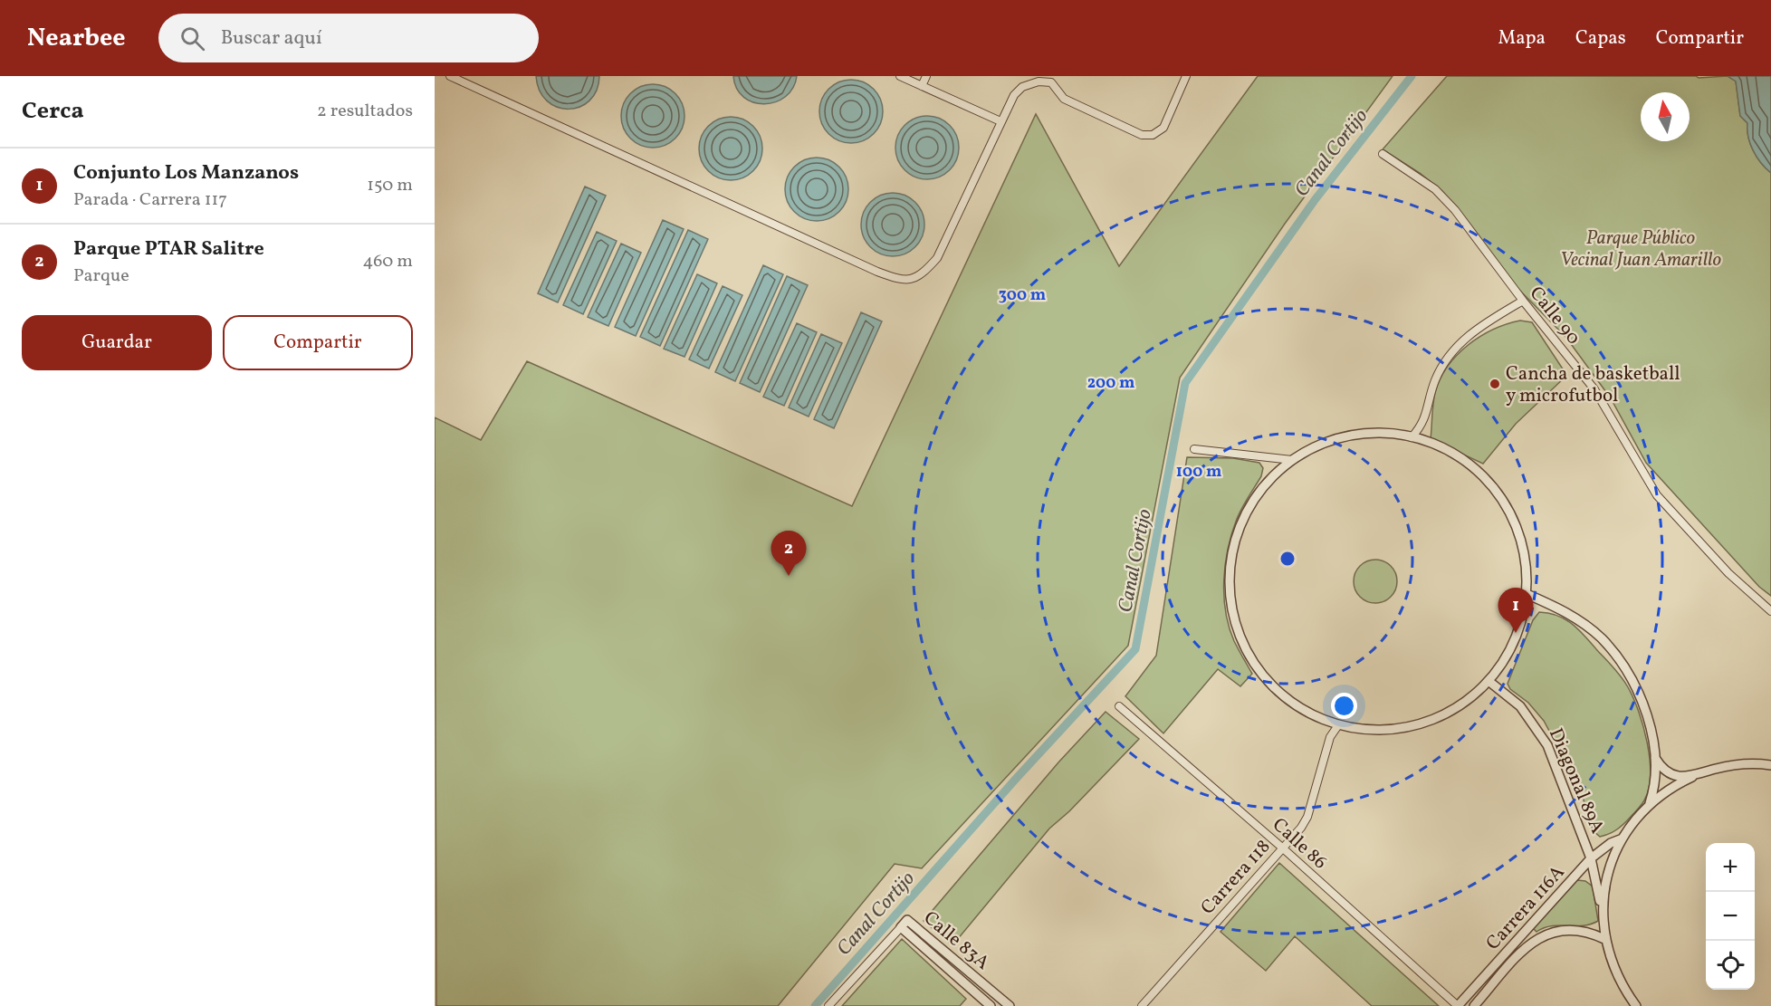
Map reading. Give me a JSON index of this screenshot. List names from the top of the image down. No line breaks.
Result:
{"streets":{"street":["Calle 90","Diagonal 89A","Calle 86","Carrera 118","Carrera 116A","Calle 83A"]},"crossings":[["Diagonal 89A","Carrera 116A"],["Calle 86","Carrera 118"],["Calle 86","Carrera 116A"]],"water":["Canal Cortijo"],"parks":["Parque Público Vecinal Juan Amarillo"],"places":["Cancha de basketball y microfutbol"],"north":"top","page":{"header":"Nearbee","search":"Buscar aquí","nav":["Mapa","Capas","Compartir"],"heading":["Cerca","2 resultados"],"list":[{"mark":"1","name":"Conjunto Los Manzanos","note":"Parada · Carrera 117","value":"150 m"},{"mark":"2","name":"Parque PTAR Salitre","note":"Parque","value":"460 m"}],"buttons":["Guardar","Compartir"],"pins":["2","1"],"map_buttons":["+","−"]},"rings":["300 m","200 m","100 m"]}
